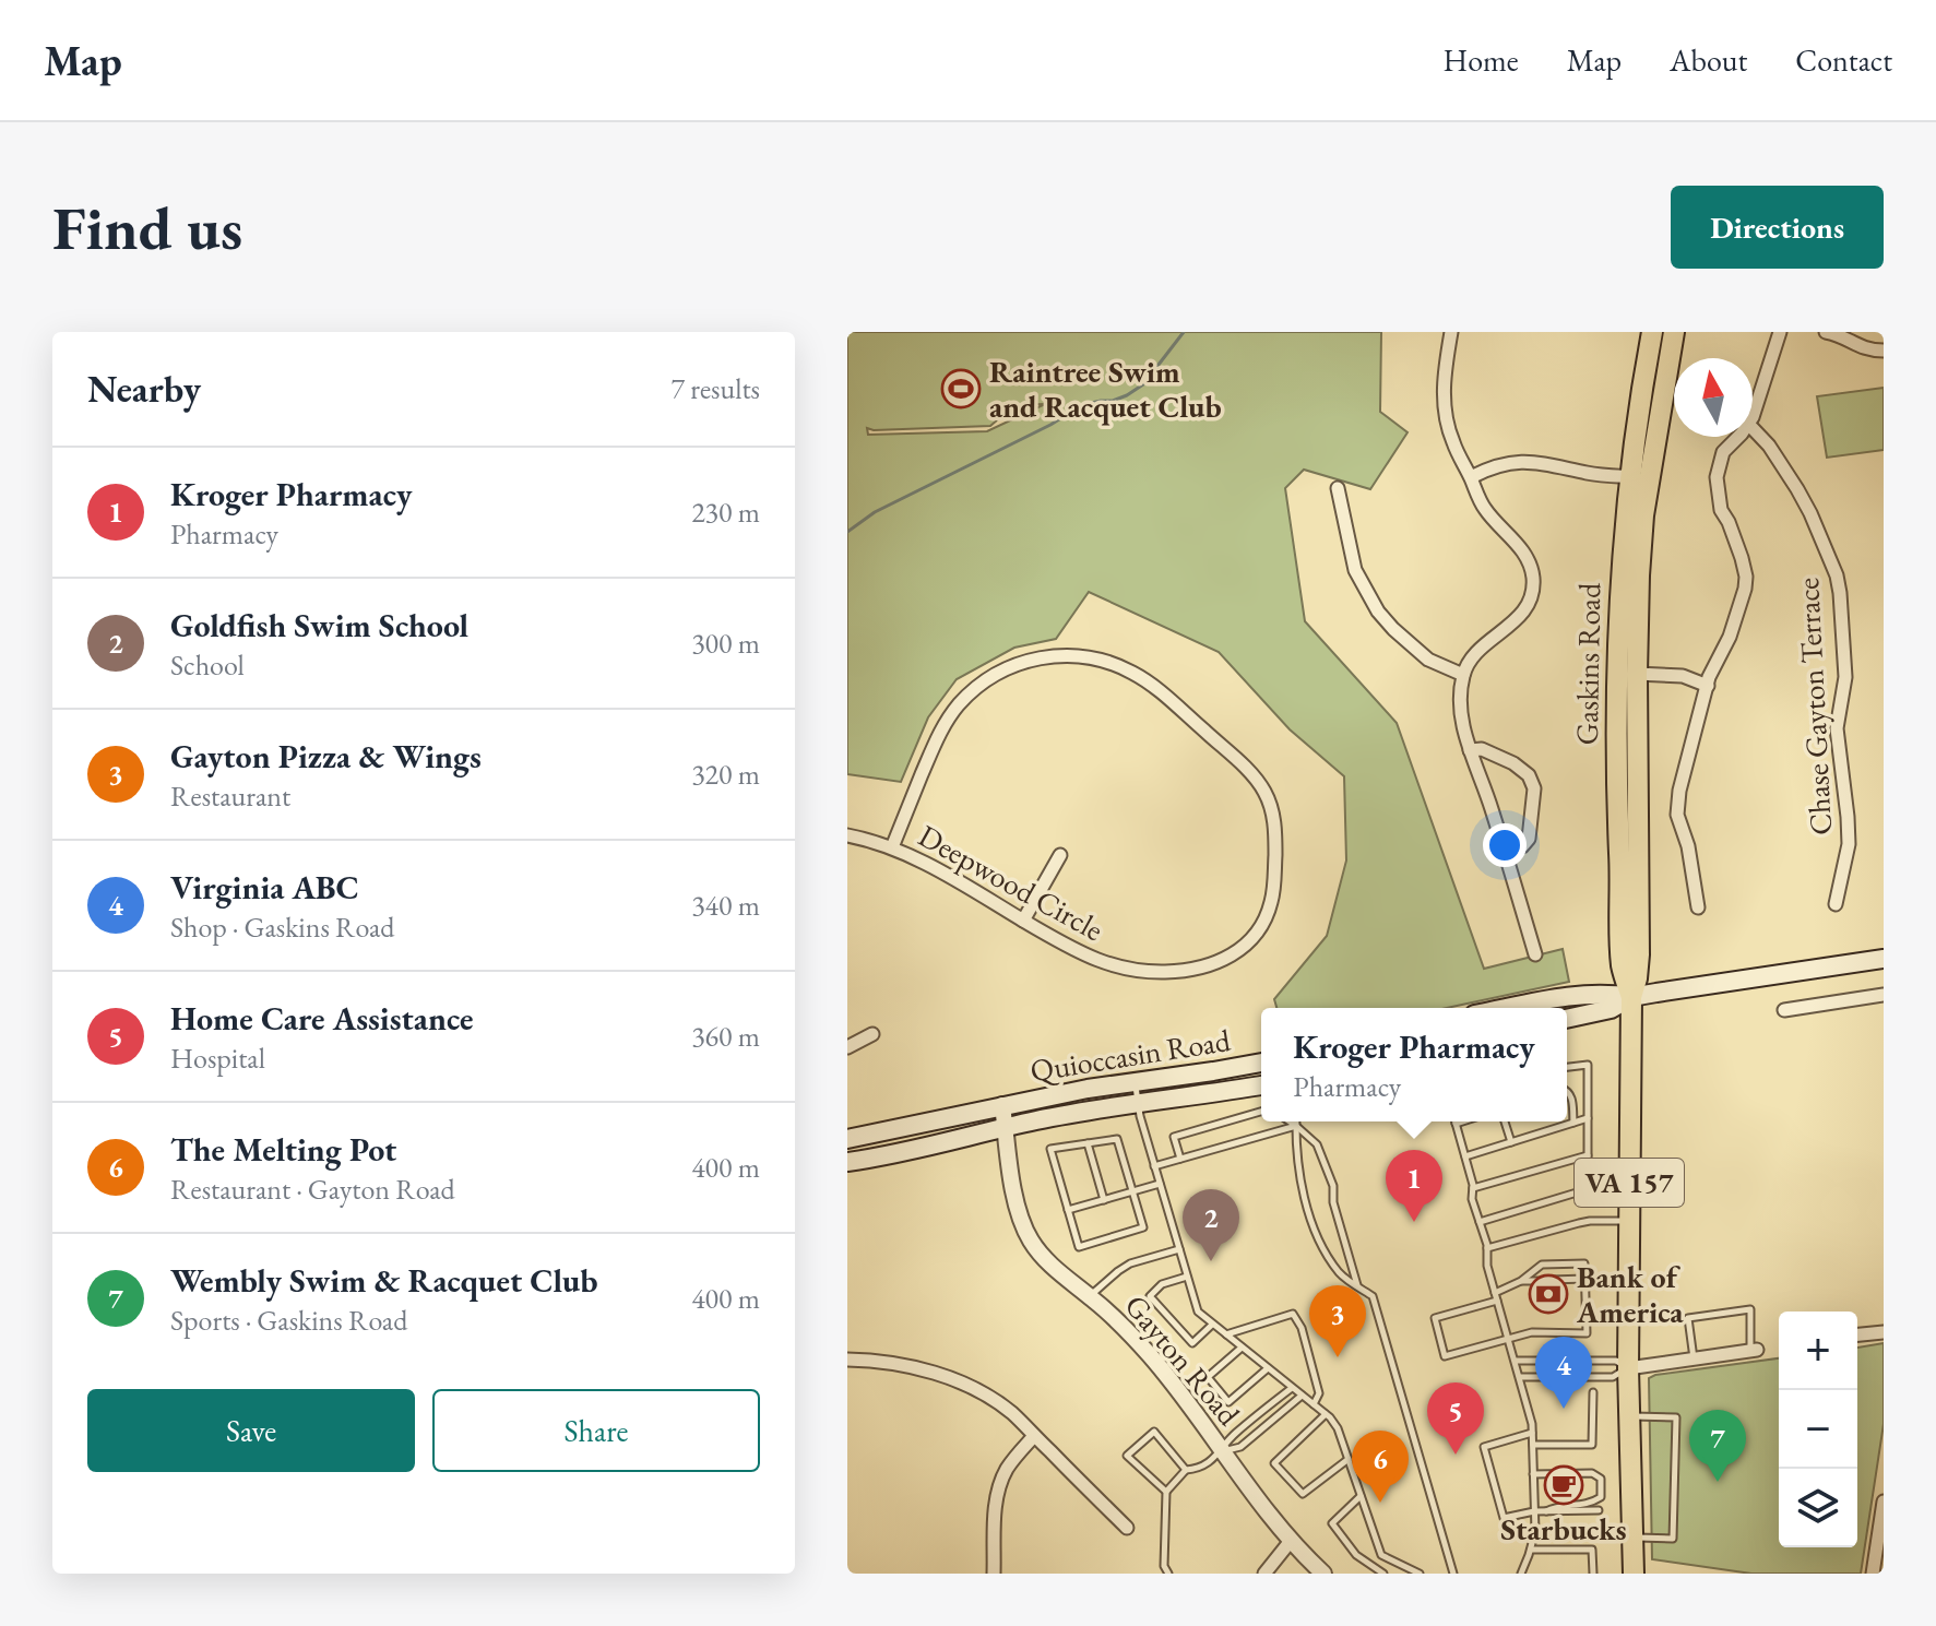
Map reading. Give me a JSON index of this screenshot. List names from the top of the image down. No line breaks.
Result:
{"streets":{"main road":["Gaskins Road","Quioccasin Road","VA 157"],"street":["Chase Gayton Terrace","Deepwood Circle","Gayton Road"]},"crossings":[["Quioccasin Road","Gayton Road"]],"places":{"sports":["Raintree Swim and Racquet Club"],"bank":["Bank of America"],"cafe":["Starbucks"]},"north":"top","page":{"header":"Map","nav":["Home","Map","About","Contact"],"buttons":["Directions",["Save","Share"]],"title":"Find us","heading":["Nearby","7 results"],"list":[{"mark":"1","name":"Kroger Pharmacy","note":"Pharmacy","value":"230 m"},{"mark":"2","name":"Goldfish Swim School","note":"School","value":"300 m"},{"mark":"3","name":"Gayton Pizza & Wings","note":"Restaurant","value":"320 m"},{"mark":"4","name":"Virginia ABC","note":"Shop · Gaskins Road","value":"340 m"},{"mark":"5","name":"Home Care Assistance","note":"Hospital","value":"360 m"},{"mark":"6","name":"The Melting Pot","note":"Restaurant · Gayton Road","value":"400 m"},{"mark":"7","name":"Wembly Swim & Racquet Club","note":"Sports · Gaskins Road","value":"400 m"}],"popup":["Kroger Pharmacy","Pharmacy"],"pins":["1","2","3","4","5","7","6"],"map_buttons":["+","−"]}}
